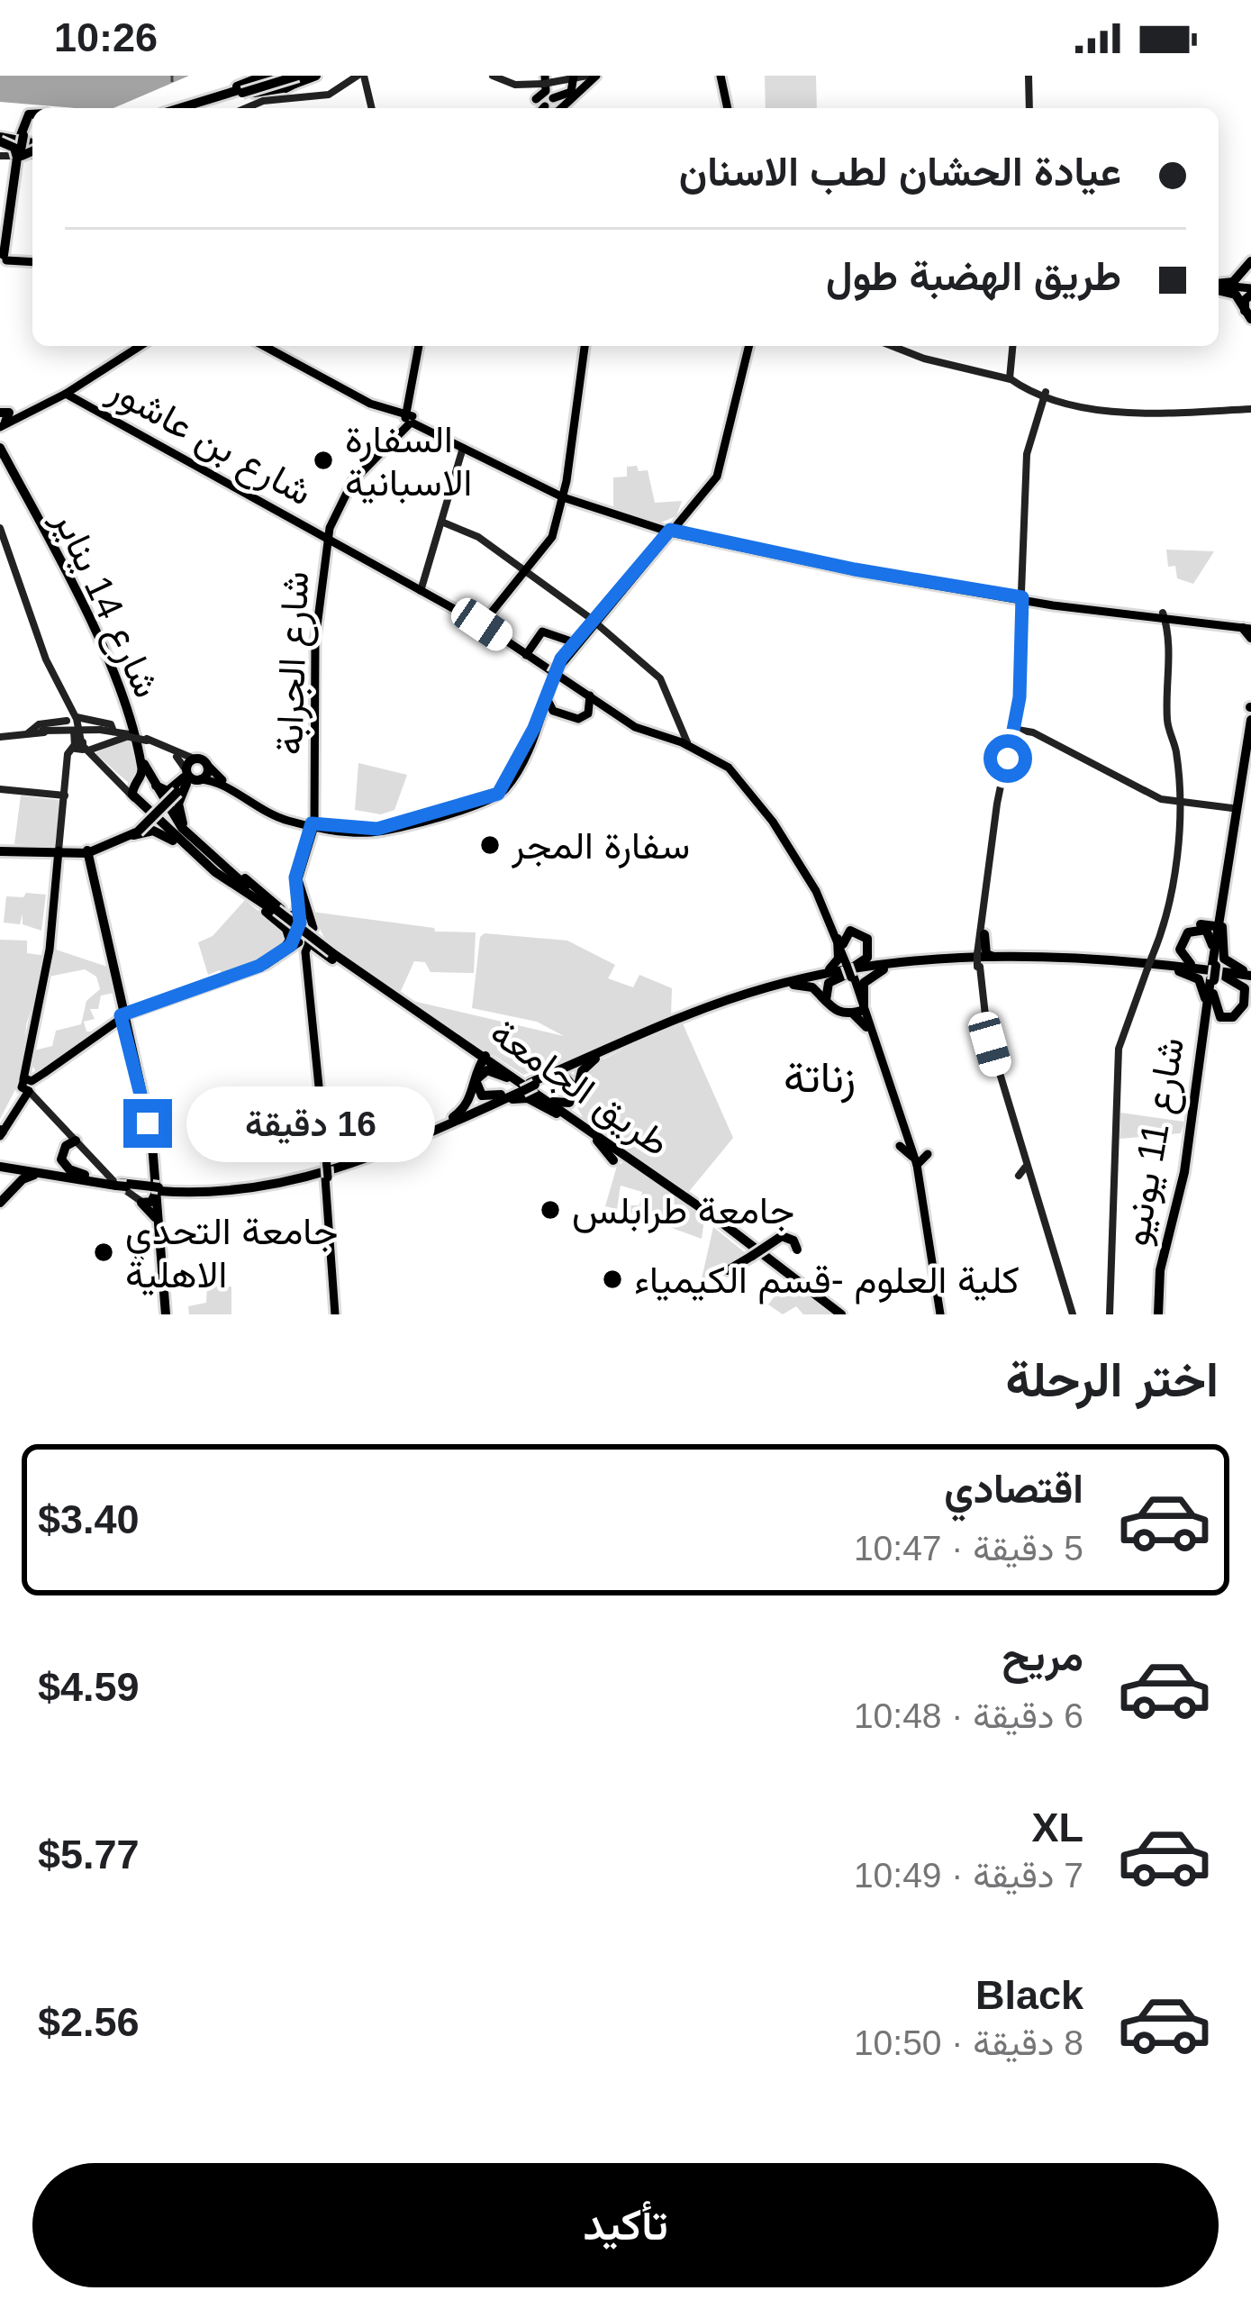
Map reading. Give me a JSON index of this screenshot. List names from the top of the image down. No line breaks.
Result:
{"streets":{"highway":["طريق الجامعة","شارع 11 يونيو"],"main road":["شارع بن عاشور","شارع الجرابة"]},"crossings":[["شارع بن عاشور","شارع الجرابة"]],"districts":["زناتة"],"places":["السفارة الاسبانية","سفارة المجر","جامعة طرابلس","جامعة التحدي الاهلية","كلية العلوم -قسم الكيمياء"],"page":{"status":"10:26","banner":["عيادة الحشان لطب الاسنان","طريق الهضبة طول"],"bubble":"16 دقيقة","heading":"اختر الرحلة","list":[{"name":"اقتصادي","note":"5 دقيقة · 10:47","value":"$3.40"},{"name":"مريح","note":"6 دقيقة · 10:48","value":"$4.59"},{"name":"XL","note":"7 دقيقة · 10:49","value":"$5.77"},{"name":"Black","note":"8 دقيقة · 10:50","value":"$2.56"}],"buttons":"تأكيد"}}
